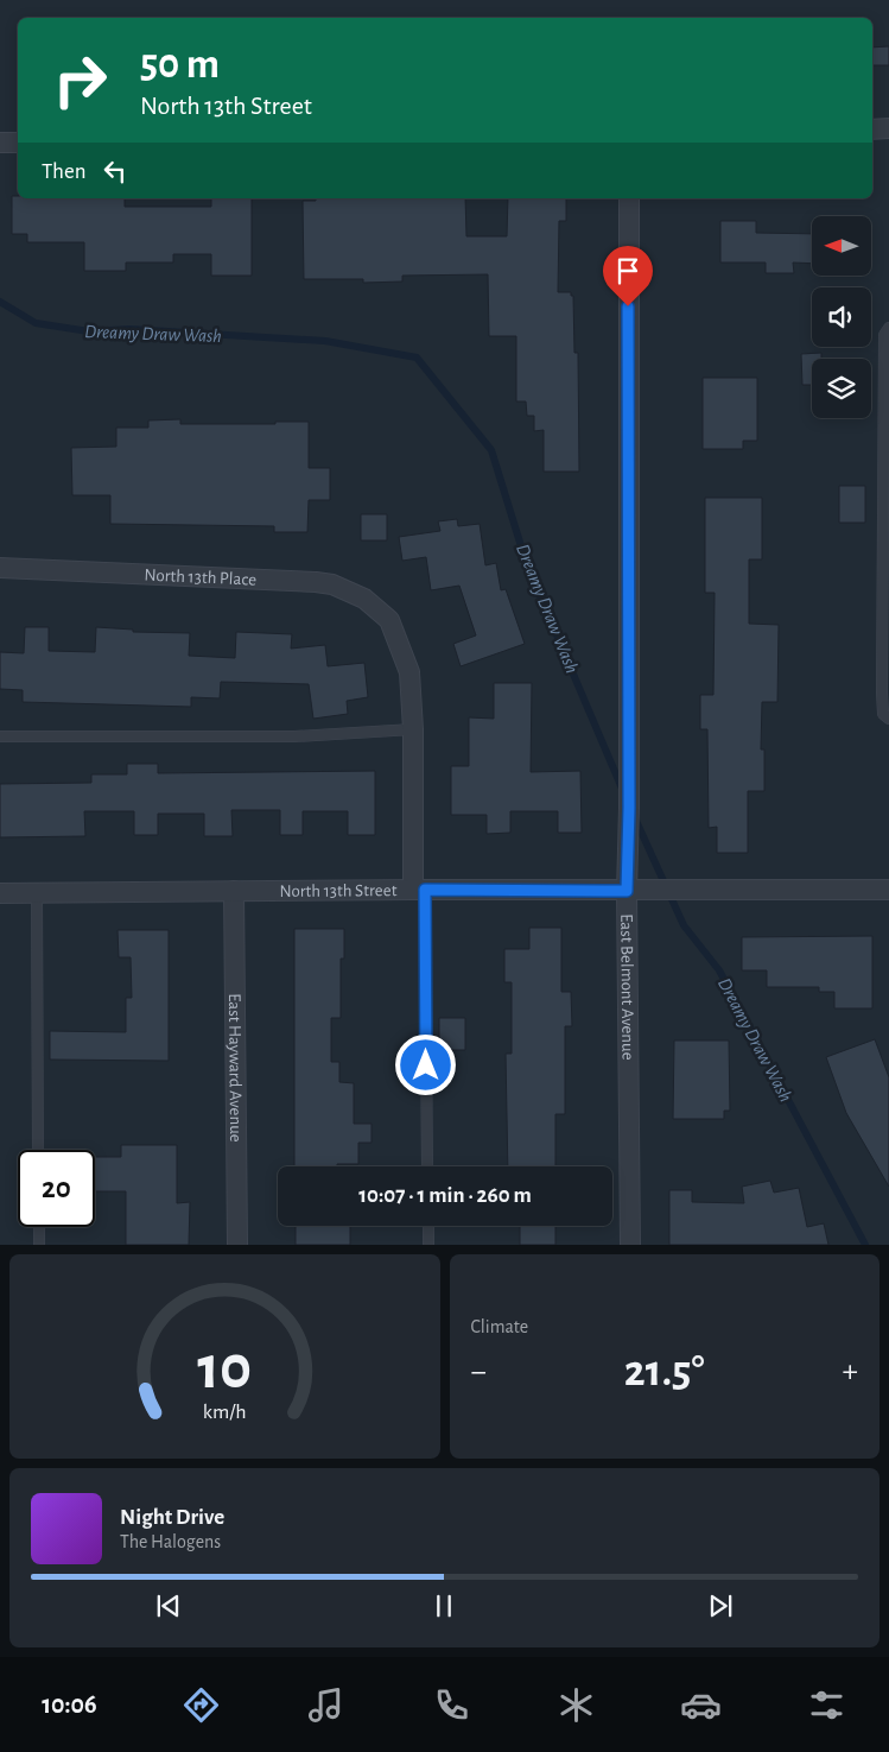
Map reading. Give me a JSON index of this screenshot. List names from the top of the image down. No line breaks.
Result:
{"streets":{"street":["North 13th Place","North 13th Street","East Belmont Avenue","East Hayward Avenue"]},"crossings":[["North 13th Street","East Belmont Avenue"],["North 13th Street","East Hayward Avenue"]],"water":["Dreamy Draw Wash"],"north":"left","page":{"turn":["50 m","North 13th Street"],"then":"Then","limit":"20","trip":"10:07 · 1 min · 260 m","tile":"Climate","heat":["−","21.5°","+"],"song":["Night Drive","The Halogens"],"tabs":"10:06","gauge":["10","km/h"]}}
